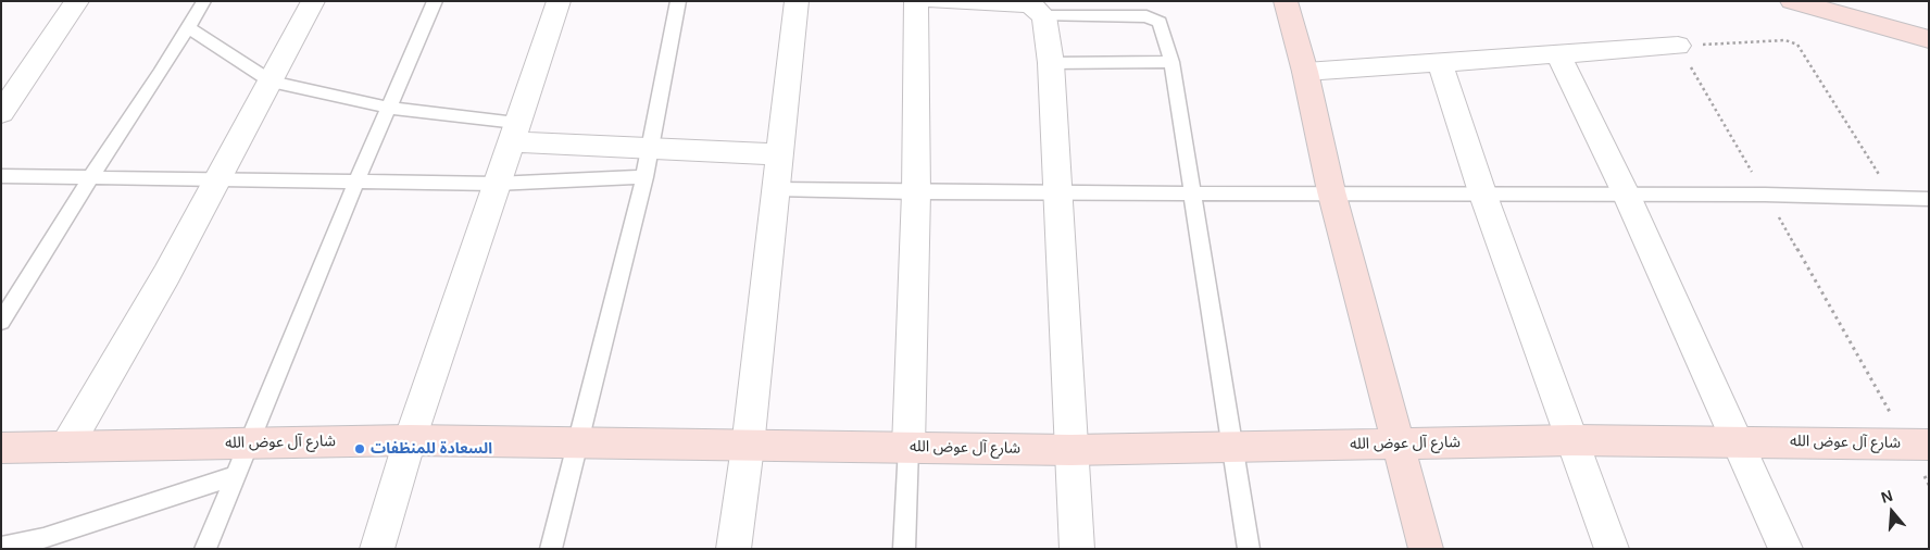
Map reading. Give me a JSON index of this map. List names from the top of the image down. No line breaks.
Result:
{"streets":{"street":["شارع آل عوض الله"]},"places":["السعادة للمنظفات"],"north":"top"}
